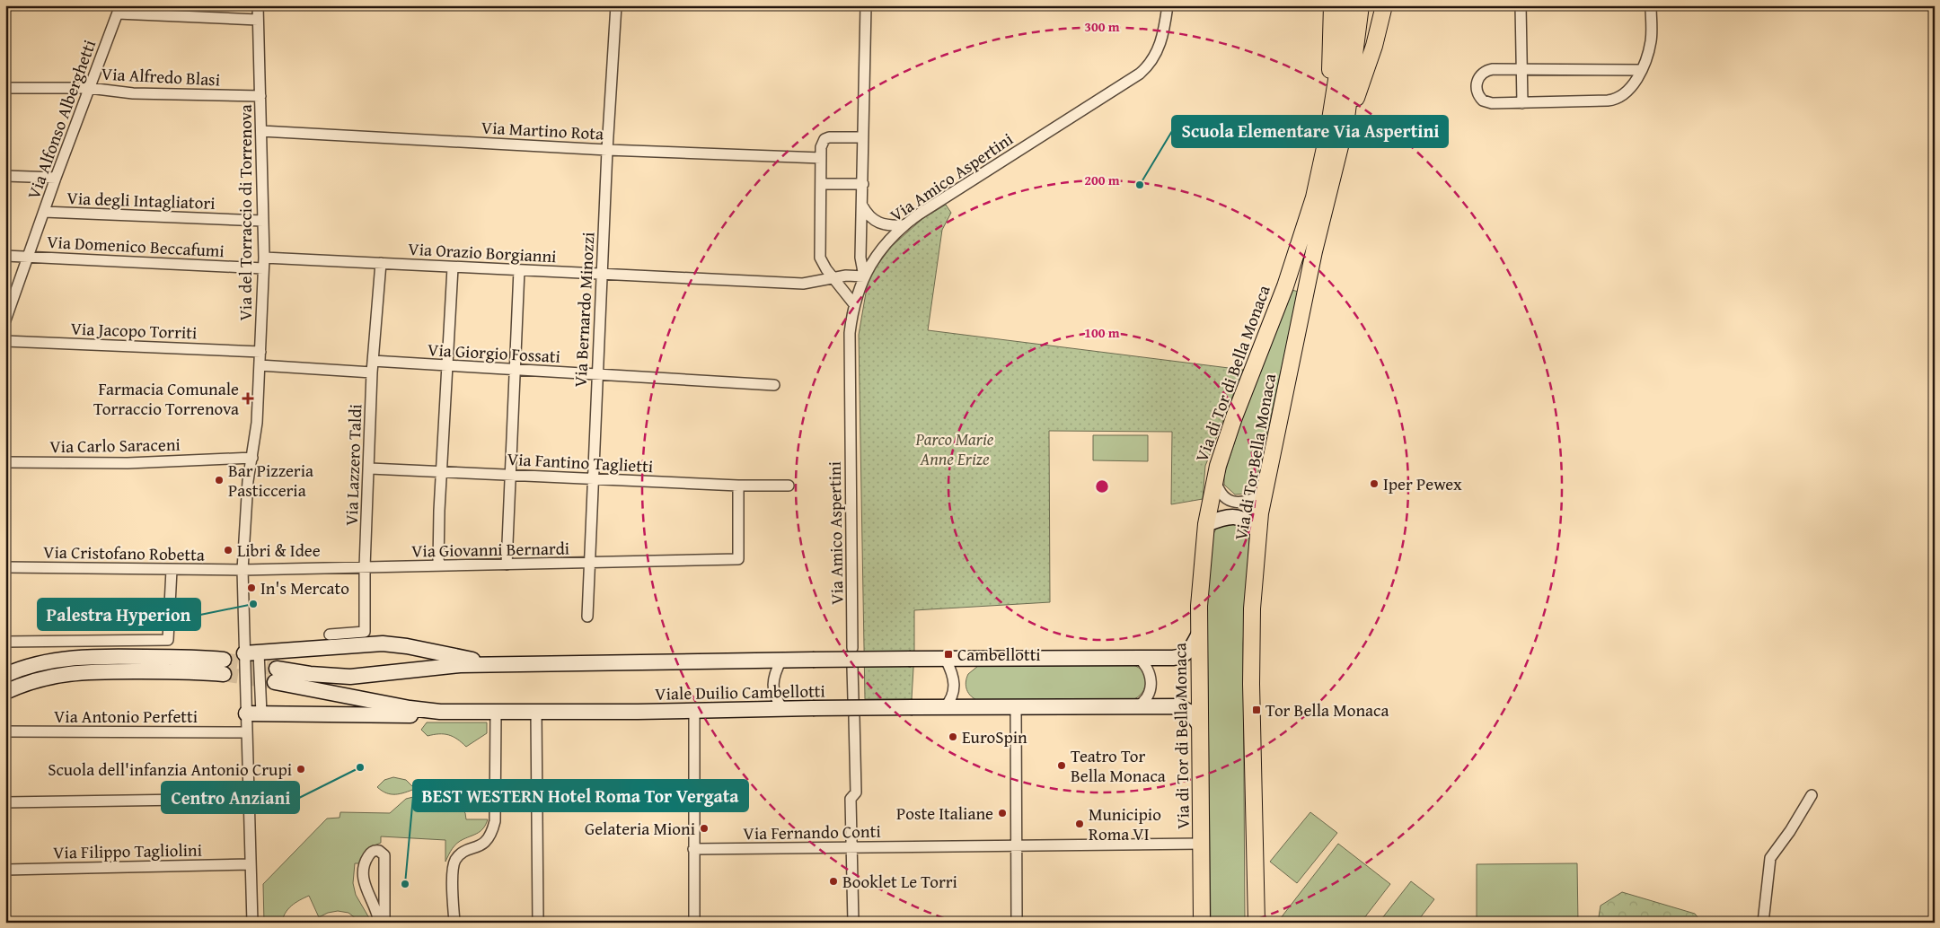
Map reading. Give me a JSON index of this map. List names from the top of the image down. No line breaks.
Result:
{"streets":{"main road":["Via di Tor di Bella Monaca","Via di Tor Bella Monaca","Viale Duilio Cambellotti"],"street":["Via Alfredo Blasi","Via Alfonso Alberghetti","Via Martino Rota","Via Amico Aspertini","Via degli Intagliatori","Via del Torraccio di Torrenova","Via Domenico Beccafumi","Via Orazio Borgianni","Via Bernardo Minozzi","Via Jacopo Torriti","Via Giorgio Fossati","Via Carlo Saraceni","Via Fantino Taglietti","Via Lazzero Taldi","Via Giovanni Bernardi","Via Cristofano Robetta","Via Antonio Perfetti","Via Fernando Conti","Via Filippo Tagliolini"]},"crossings":[["Via Alfredo Blasi","Via Alfonso Alberghetti"],["Via Alfredo Blasi","Via del Torraccio di Torrenova"],["Via Alfonso Alberghetti","Via degli Intagliatori"],["Via Alfonso Alberghetti","Via Domenico Beccafumi"],["Via Martino Rota","Via del Torraccio di Torrenova"],["Via Martino Rota","Via Bernardo Minozzi"],["Via Amico Aspertini","Via Orazio Borgianni"],["Via degli Intagliatori","Via del Torraccio di Torrenova"],["Via del Torraccio di Torrenova","Via Domenico Beccafumi"],["Via del Torraccio di Torrenova","Via Orazio Borgianni"],["Via del Torraccio di Torrenova","Via Jacopo Torriti"],["Via del Torraccio di Torrenova","Via Carlo Saraceni"],["Via del Torraccio di Torrenova","Via Giovanni Bernardi"],["Via del Torraccio di Torrenova","Via Cristofano Robetta"],["Via Domenico Beccafumi","Via Orazio Borgianni"],["Via Orazio Borgianni","Via Bernardo Minozzi"],["Via Orazio Borgianni","Via Lazzero Taldi"],["Via Bernardo Minozzi","Via Giorgio Fossati"],["Via Bernardo Minozzi","Via Fantino Taglietti"],["Via Bernardo Minozzi","Via Giovanni Bernardi"],["Via Giorgio Fossati","Via Lazzero Taldi"],["Via di Tor di Bella Monaca","Viale Duilio Cambellotti"],["Via di Tor di Bella Monaca","Via Fernando Conti"],["Via Fantino Taglietti","Via Lazzero Taldi"],["Via Fantino Taglietti","Via Giovanni Bernardi"],["Via Lazzero Taldi","Via Giovanni Bernardi"],["Via Giovanni Bernardi","Via Cristofano Robetta"]],"parks":["Parco Marie Anne Erize"],"places":{"other":["Scuola Elementare Via Aspertini","Bar Pizzeria Pasticceria","Iper Pewex","Libri & Idee","In's Mercato","Palestra Hyperion","EuroSpin","Teatro Tor Bella Monaca","Centro Anziani","Scuola dell'infanzia Antonio Crupi","Poste Italiane","Municipio Roma VI","Gelateria Mioni","Booklet Le Torri","BEST WESTERN Hotel Roma Tor Vergata"],"health":["Farmacia Comunale Torraccio Torrenova"],"transit":["Cambellotti","Tor Bella Monaca"]},"rings":["300 m","200 m","100 m"]}
